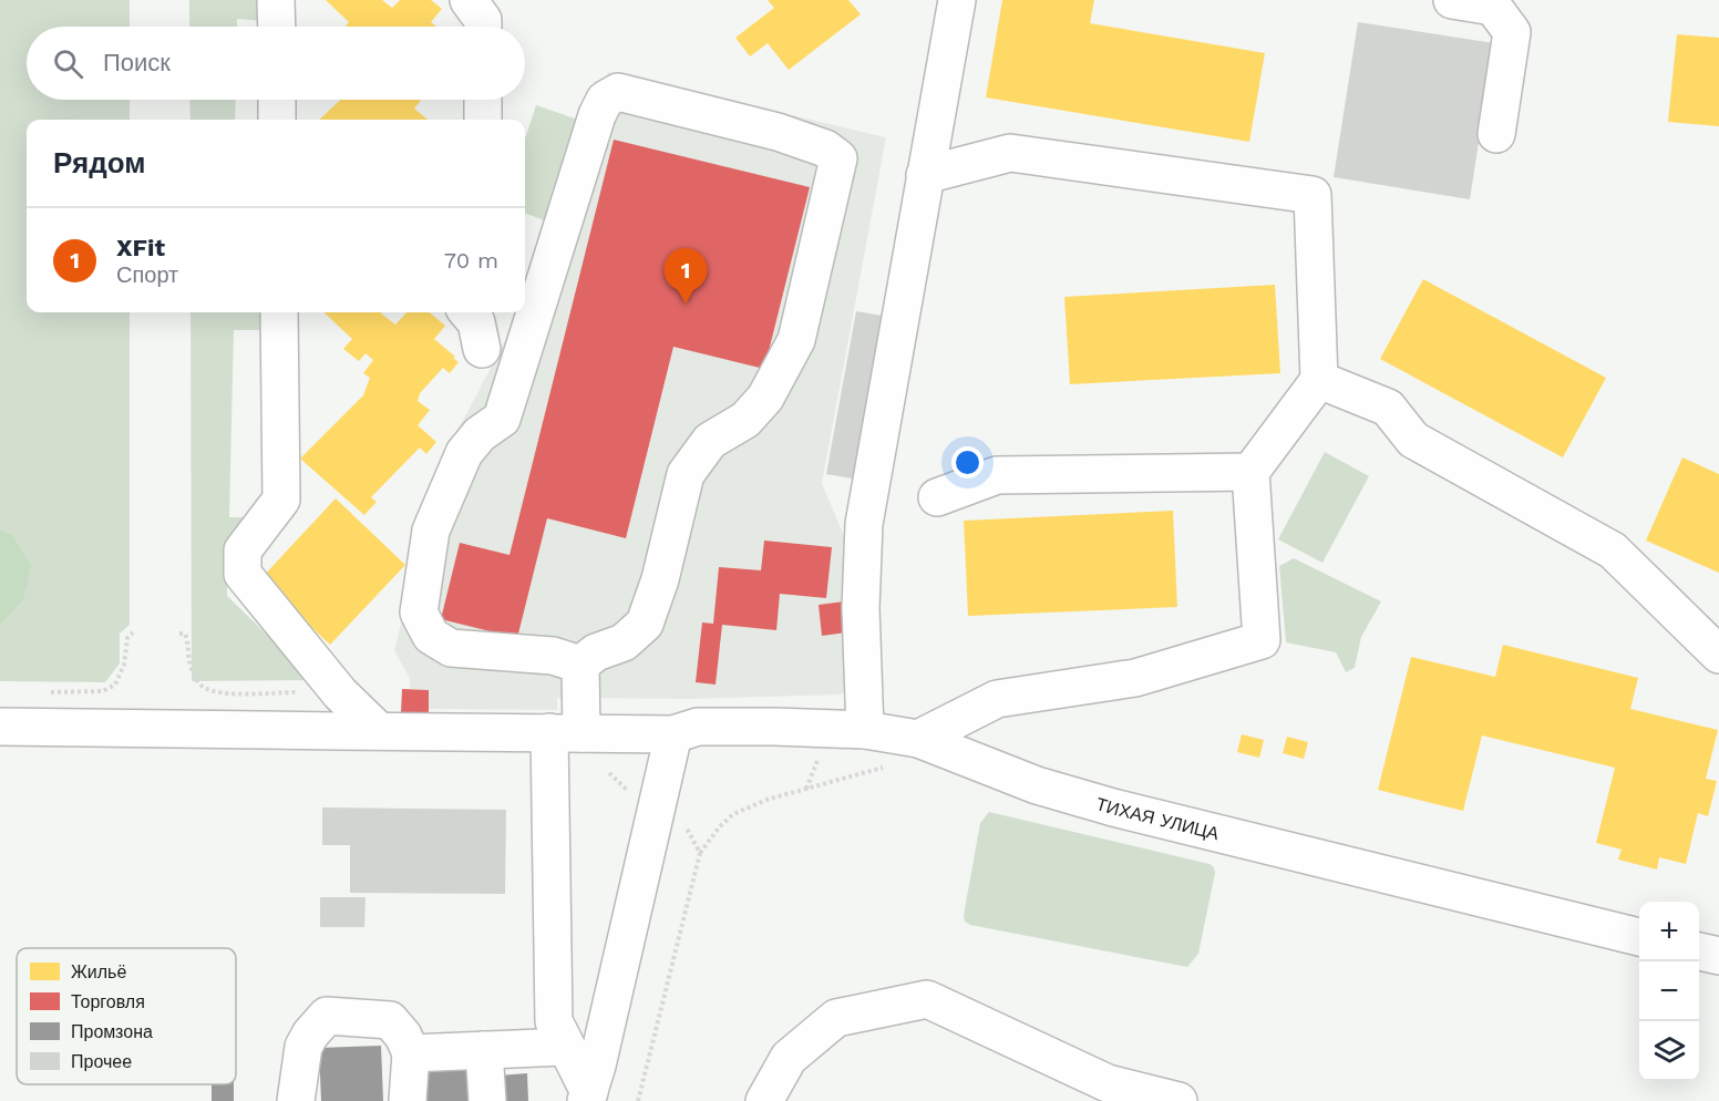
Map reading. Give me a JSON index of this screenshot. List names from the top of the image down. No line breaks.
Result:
{"streets":{"street":["ТИХАЯ УЛИЦА"]},"legend":["Жильё","Торговля","Промзона","Прочее"],"page":{"search":"Поиск","heading":"Рядом","list":[{"mark":"1","name":"XFit","note":"Спорт","value":"70 m"}],"pins":"1","map_buttons":["+","−"]}}
